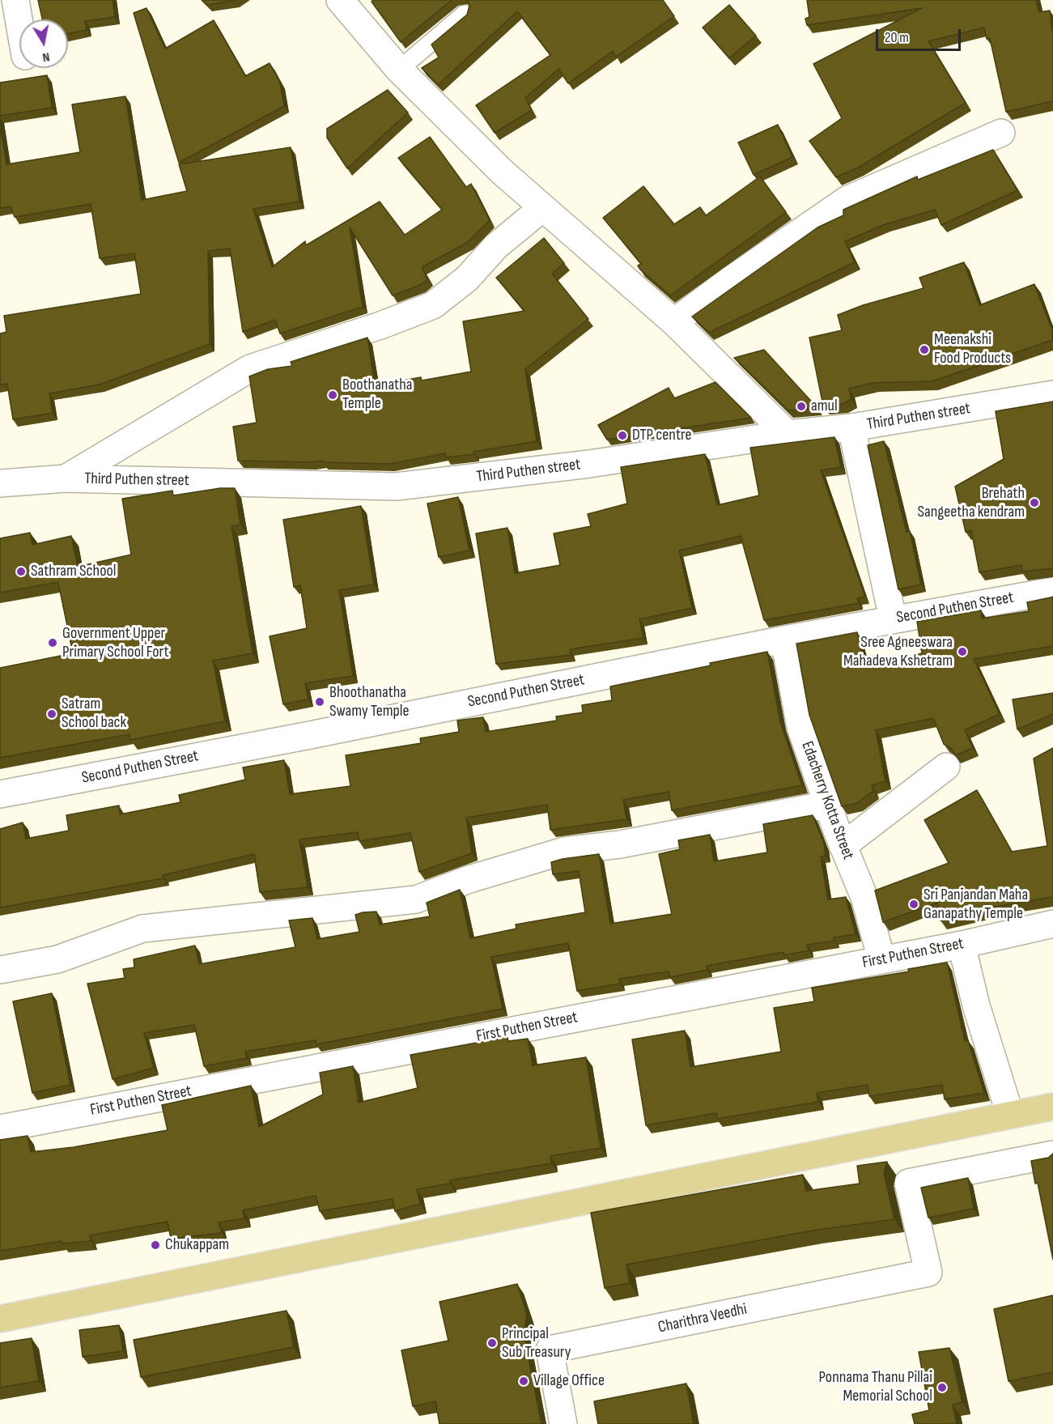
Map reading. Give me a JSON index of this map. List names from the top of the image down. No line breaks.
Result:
{"streets":{"street":["Third Puthen street","Second Puthen Street","Edacherry Kotta Street","First Puthen Street","Charithra Veedhi"]},"crossings":[["Second Puthen Street","Edacherry Kotta Street"],["Edacherry Kotta Street","First Puthen Street"]],"places":["Meenakshi Food Products","Boothanatha Temple","amul","DTP centre","Brehath Sangeetha kendram","Sathram School","Government Upper Primary School Fort","Sree Agneeswara Mahadeva Kshetram","Bhoothanatha Swamy Temple","Satram School back","Sri Panjandan Maha Ganapathy Temple","Chukappam","Principal Sub Treasury","Village Office","Ponnama Thanu Pillai Memorial School"],"scale_bar":"20 m","north":"bottom"}
